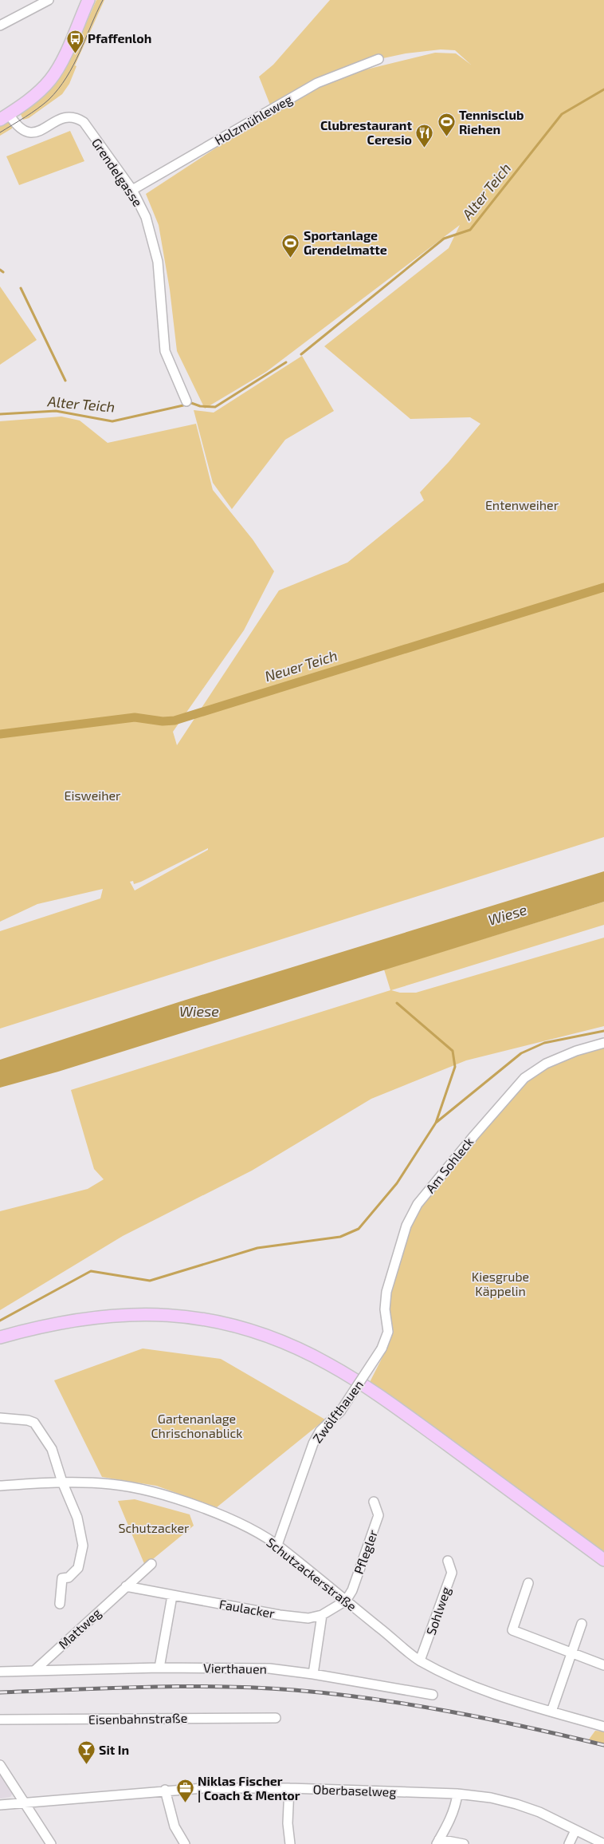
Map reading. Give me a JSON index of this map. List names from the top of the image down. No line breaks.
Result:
{"streets":{"street":["Holzmühleweg","Grendelgasse","Am Sohleck","Zwölfthauen","Pflegler","Schutzackerstraße","Faulacker","Sohlweg","Mattweg","Vierthauen","Eisenbahnstraße","Oberbaselweg"]},"crossings":[["Holzmühleweg","Grendelgasse"],["Am Sohleck","Zwölfthauen"],["Zwölfthauen","Schutzackerstraße"],["Pflegler","Schutzackerstraße"],["Pflegler","Faulacker"],["Schutzackerstraße","Faulacker"],["Schutzackerstraße","Sohlweg"],["Faulacker","Mattweg"],["Mattweg","Vierthauen"]],"water":["Alter Teich","Neuer Teich","Wiese"],"parks":["Entenweiher","Eisweiher","Kiesgrube Käppelin","Gartenanlage Chrischonablick","Schutzacker"],"places":{"bus stop":["Pfaffenloh"],"sports":["Tennisclub Riehen","Sportanlage Grendelmatte"],"restaurant":["Clubrestaurant Ceresio"],"bar":["Sit In"],"office":["Niklas Fischer | Coach & Mentor"]}}
